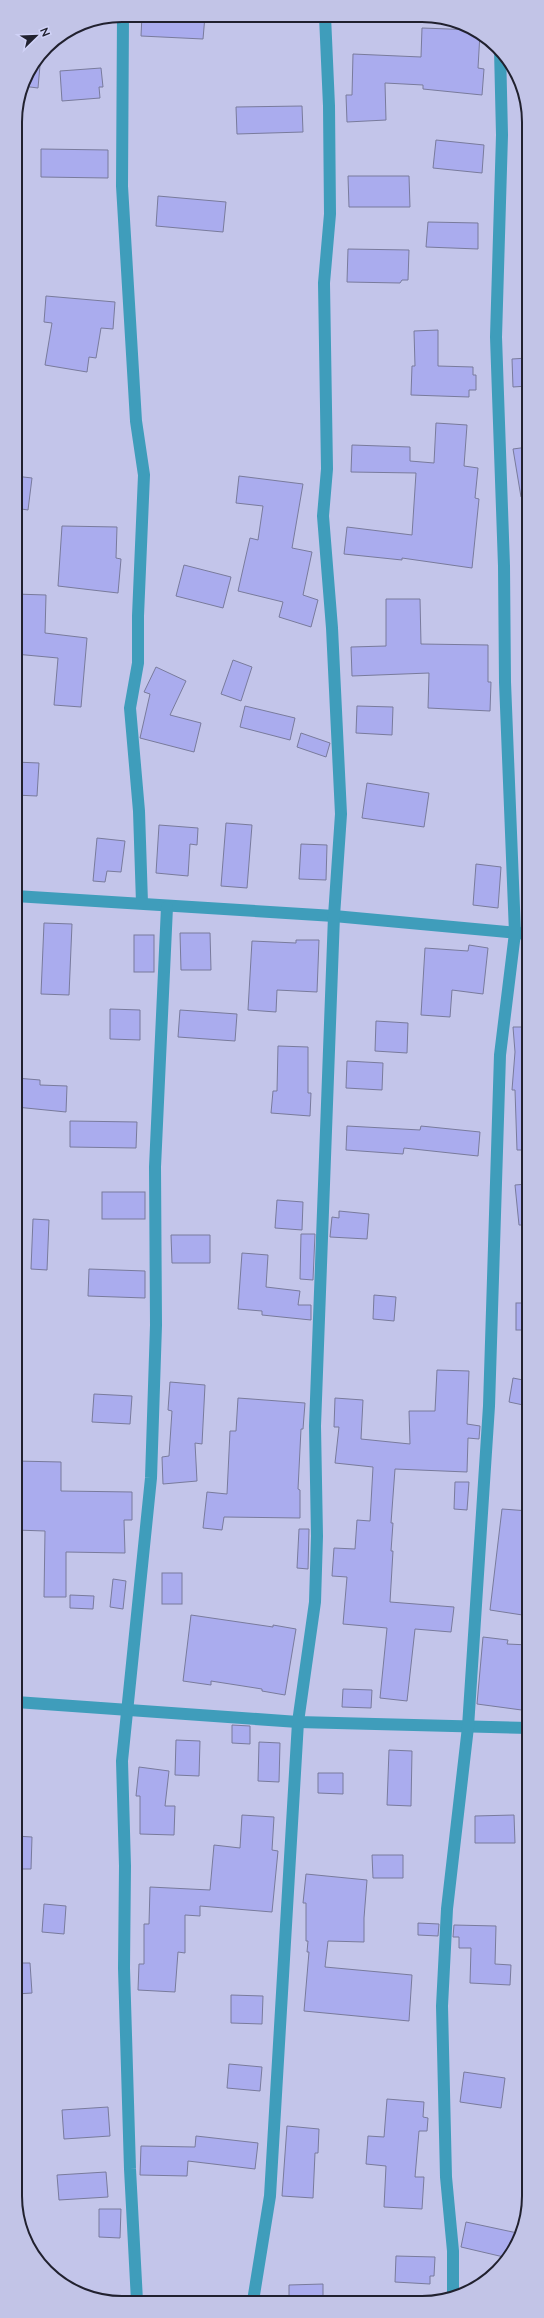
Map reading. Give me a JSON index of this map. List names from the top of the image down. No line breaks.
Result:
{"north":"top right"}
